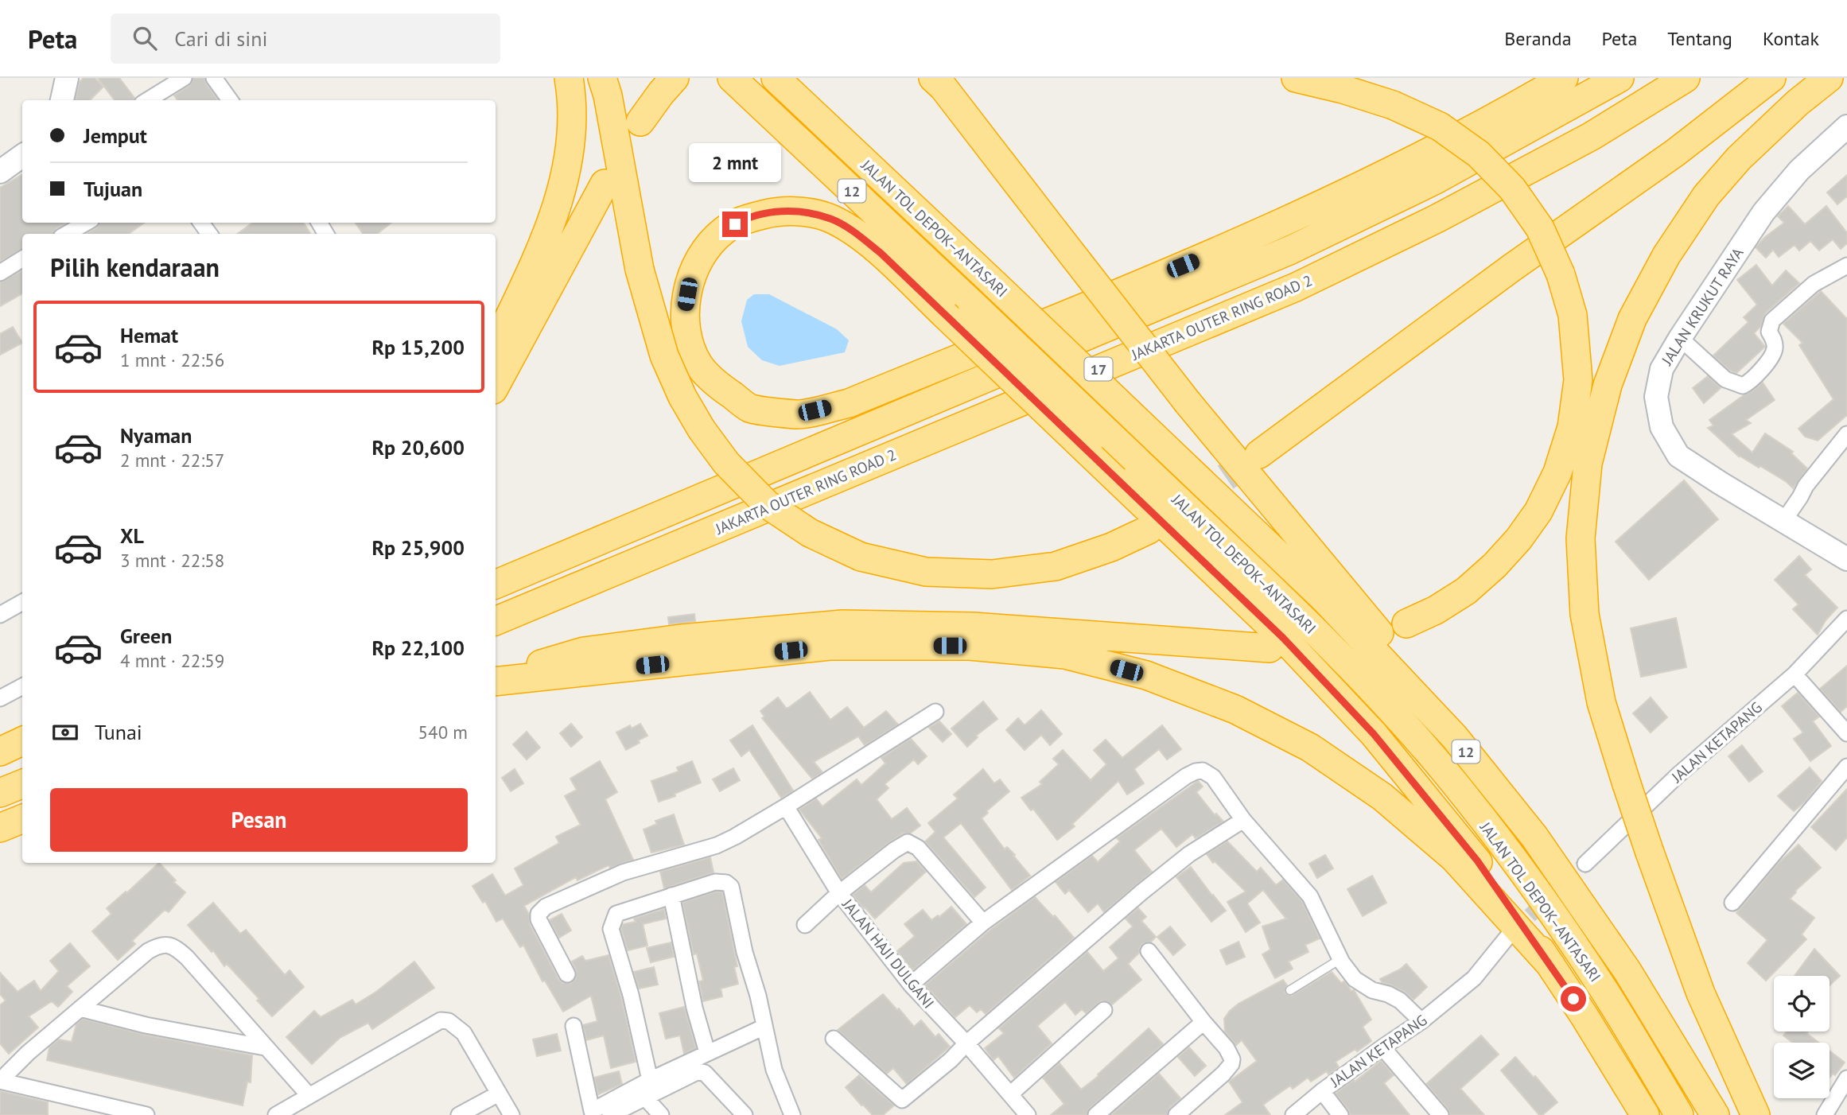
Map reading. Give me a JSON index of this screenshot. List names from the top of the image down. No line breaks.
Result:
{"streets":{"highway":["12","JALAN TOL DEPOK–ANTASARI","JAKARTA OUTER RING ROAD 2","17"],"street":["JALAN KRUKUT RAYA","JALAN KETAPANG","JALAN HAJI DULGANI"]},"page":{"header":"Peta","search":"Cari di sini","nav":["Beranda","Peta","Tentang","Kontak"],"banner":["Jemput","Tujuan"],"bubble":"2 mnt","heading":"Pilih kendaraan","list":[{"name":"Hemat","note":"1 mnt · 22:56","value":"Rp 15,200"},{"name":"Nyaman","note":"2 mnt · 22:57","value":"Rp 20,600"},{"name":"XL","note":"3 mnt · 22:58","value":"Rp 25,900"},{"name":"Green","note":"4 mnt · 22:59","value":"Rp 22,100"}],"pay":["Tunai","540 m"],"buttons":"Pesan"}}
